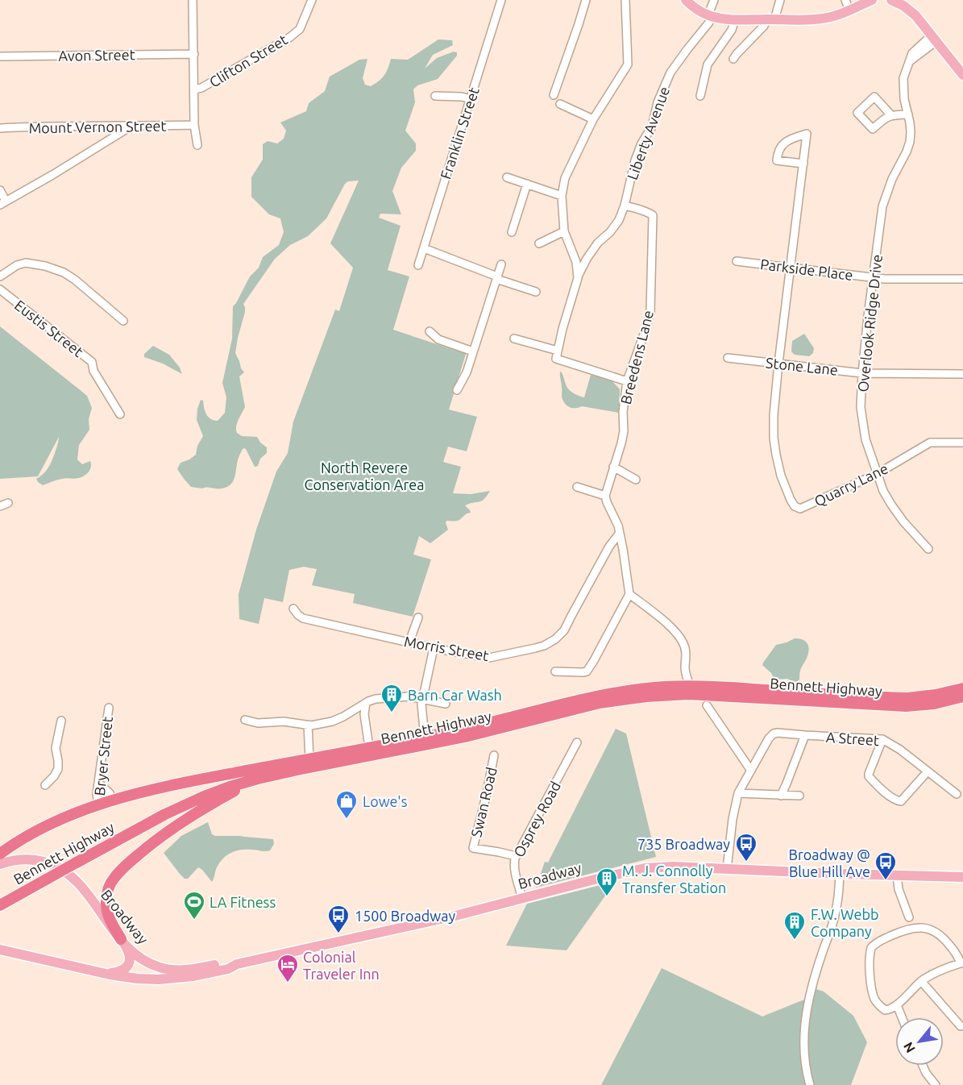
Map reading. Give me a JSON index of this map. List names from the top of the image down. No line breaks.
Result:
{"streets":{"highway":["Bennett Highway"],"main road":["Broadway"],"street":["Avon Street","Clifton Street","Mount Vernon Street","Franklin Street","Liberty Avenue","Parkside Place","Overlook Ridge Drive","Eustis Street","Breedens Lane","Stone Lane","Quarry Lane","Morris Street","A Street","Bryer Street","Swan Road","Osprey Road"]},"crossings":[["Liberty Avenue","Breedens Lane"],["Parkside Place","Overlook Ridge Drive"],["Parkside Place","Quarry Lane"],["Overlook Ridge Drive","Stone Lane"],["Overlook Ridge Drive","Quarry Lane"],["Stone Lane","Quarry Lane"],["Bennett Highway","Bryer Street"],["Swan Road","Osprey Road"],["Osprey Road","Broadway"]],"parks":["North Revere Conservation Area"],"places":{"building":["Barn Car Wash","M. J. Connolly Transfer Station","F.W. Webb Company"],"shop":["Lowe's"],"bus stop":["735 Broadway","Broadway @ Blue Hill Ave","1500 Broadway"],"sports":["LA Fitness"],"hotel":["Colonial Traveler Inn"]},"north":"bottom left"}
